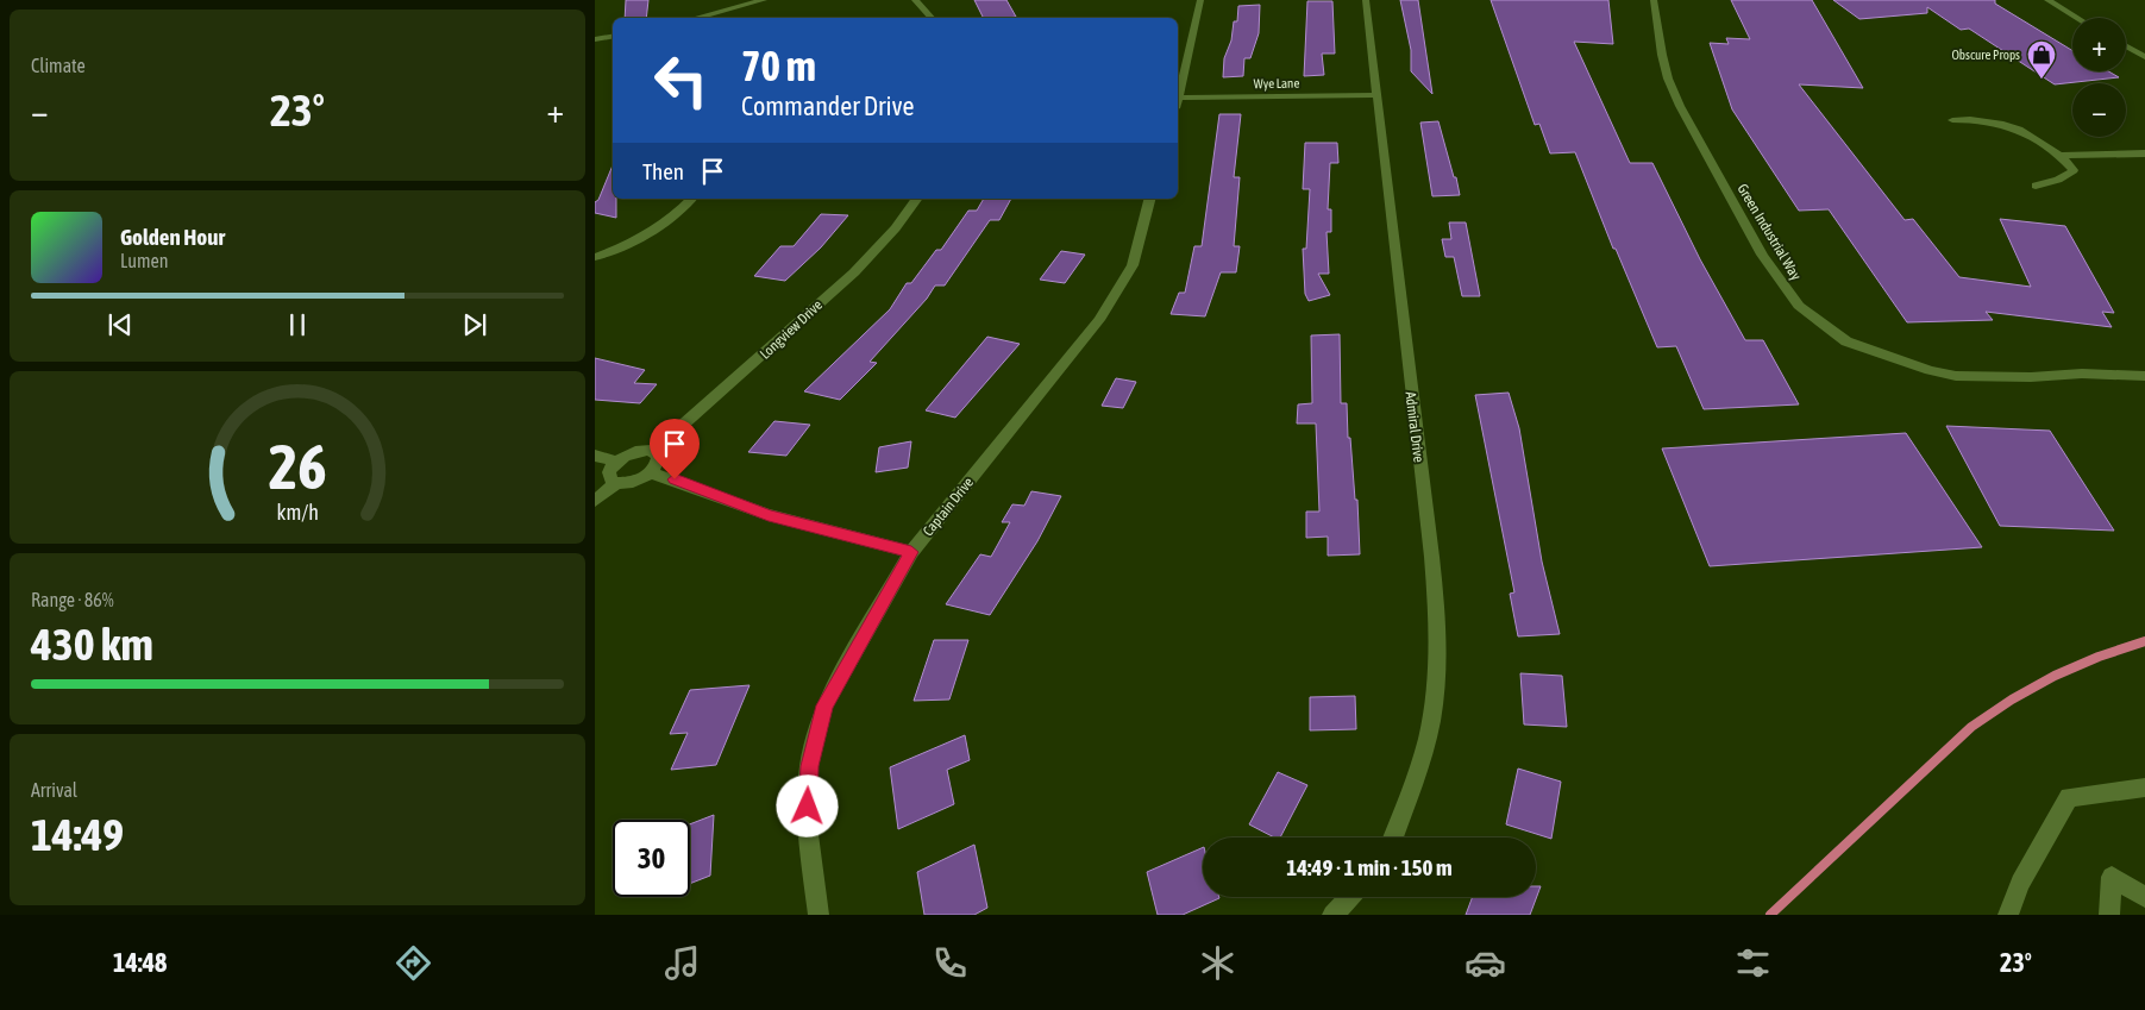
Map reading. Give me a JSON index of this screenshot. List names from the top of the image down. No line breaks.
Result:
{"streets":{"street":["Wye Lane","Green Industrial Way","Longview Drive","Admiral Drive","Captain Drive"]},"crossings":[["Wye Lane","Admiral Drive"]],"places":{"shop":["Obscure Props"]},"page":{"tile":["Climate",["Range · 86%","430 km"],["Arrival","14:49"]],"map_buttons":["+","−"],"turn":["70 m","Commander Drive"],"heat":["−","23°","+"],"then":"Then","song":["Golden Hour","Lumen"],"limit":"30","trip":"14:49 · 1 min · 150 m","tabs":["14:48","23°"],"gauge":["26","km/h"]}}
